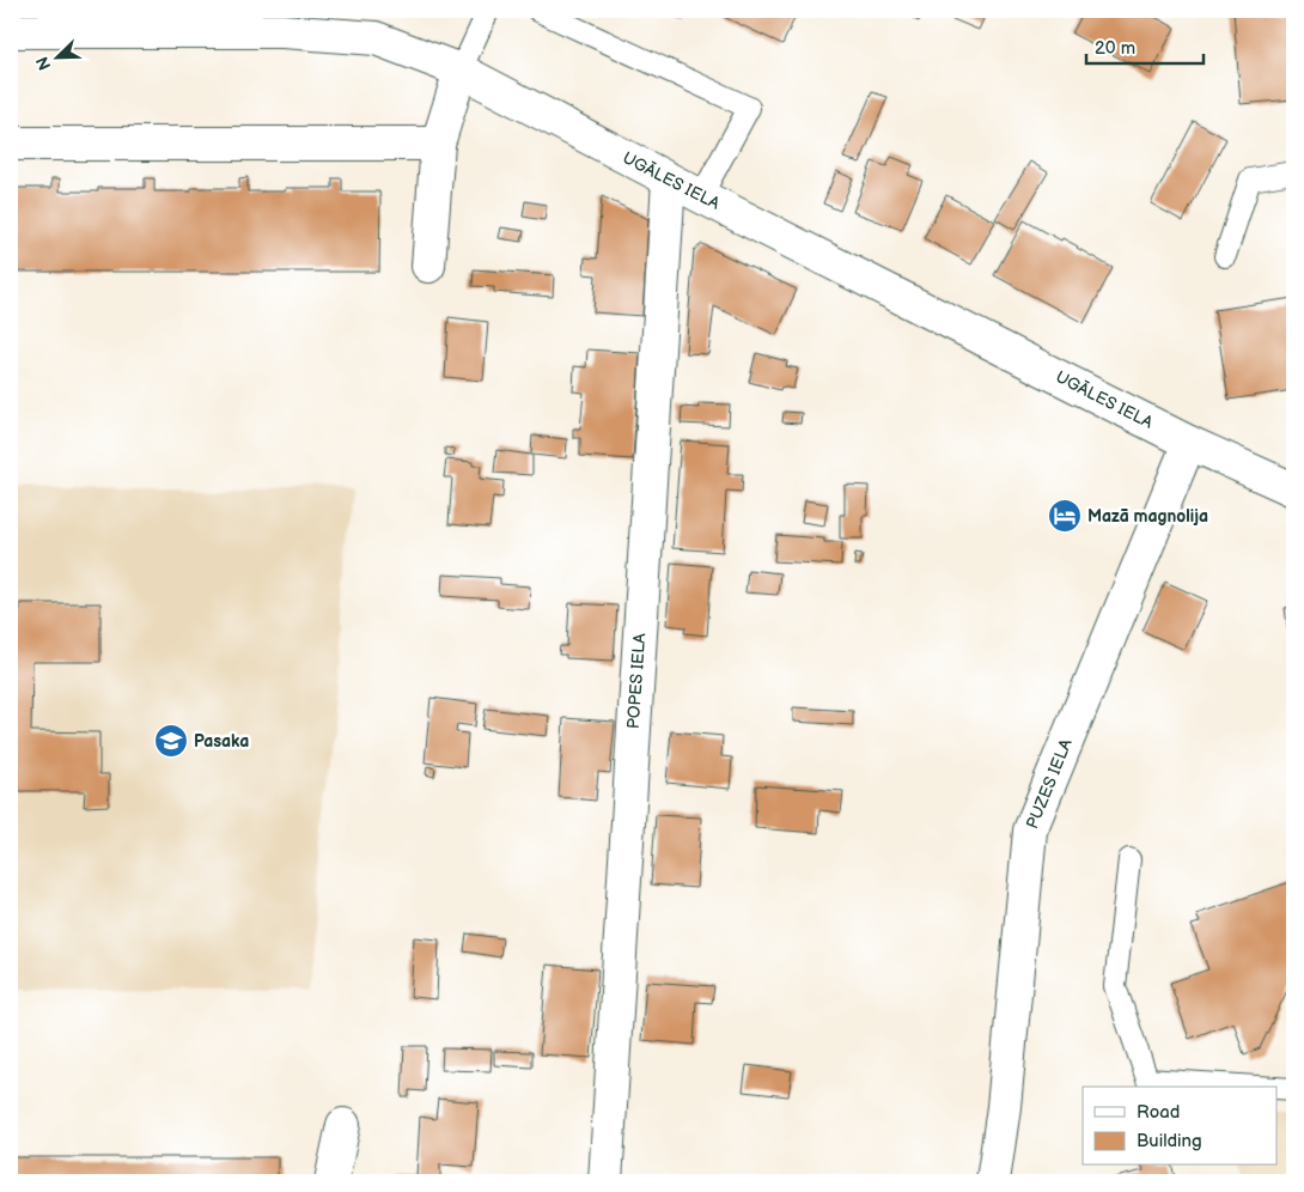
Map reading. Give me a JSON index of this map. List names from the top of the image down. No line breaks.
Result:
{"streets":{"street":["UGĀLES IELA","POPES IELA","PUZES IELA"]},"crossings":[["UGĀLES IELA","POPES IELA"],["UGĀLES IELA","PUZES IELA"]],"places":{"hotel":["Mazā magnolija"],"school or university":["Pasaka"]},"legend":["Road","Building"],"scale_bar":"20 m","north":"bottom left"}
